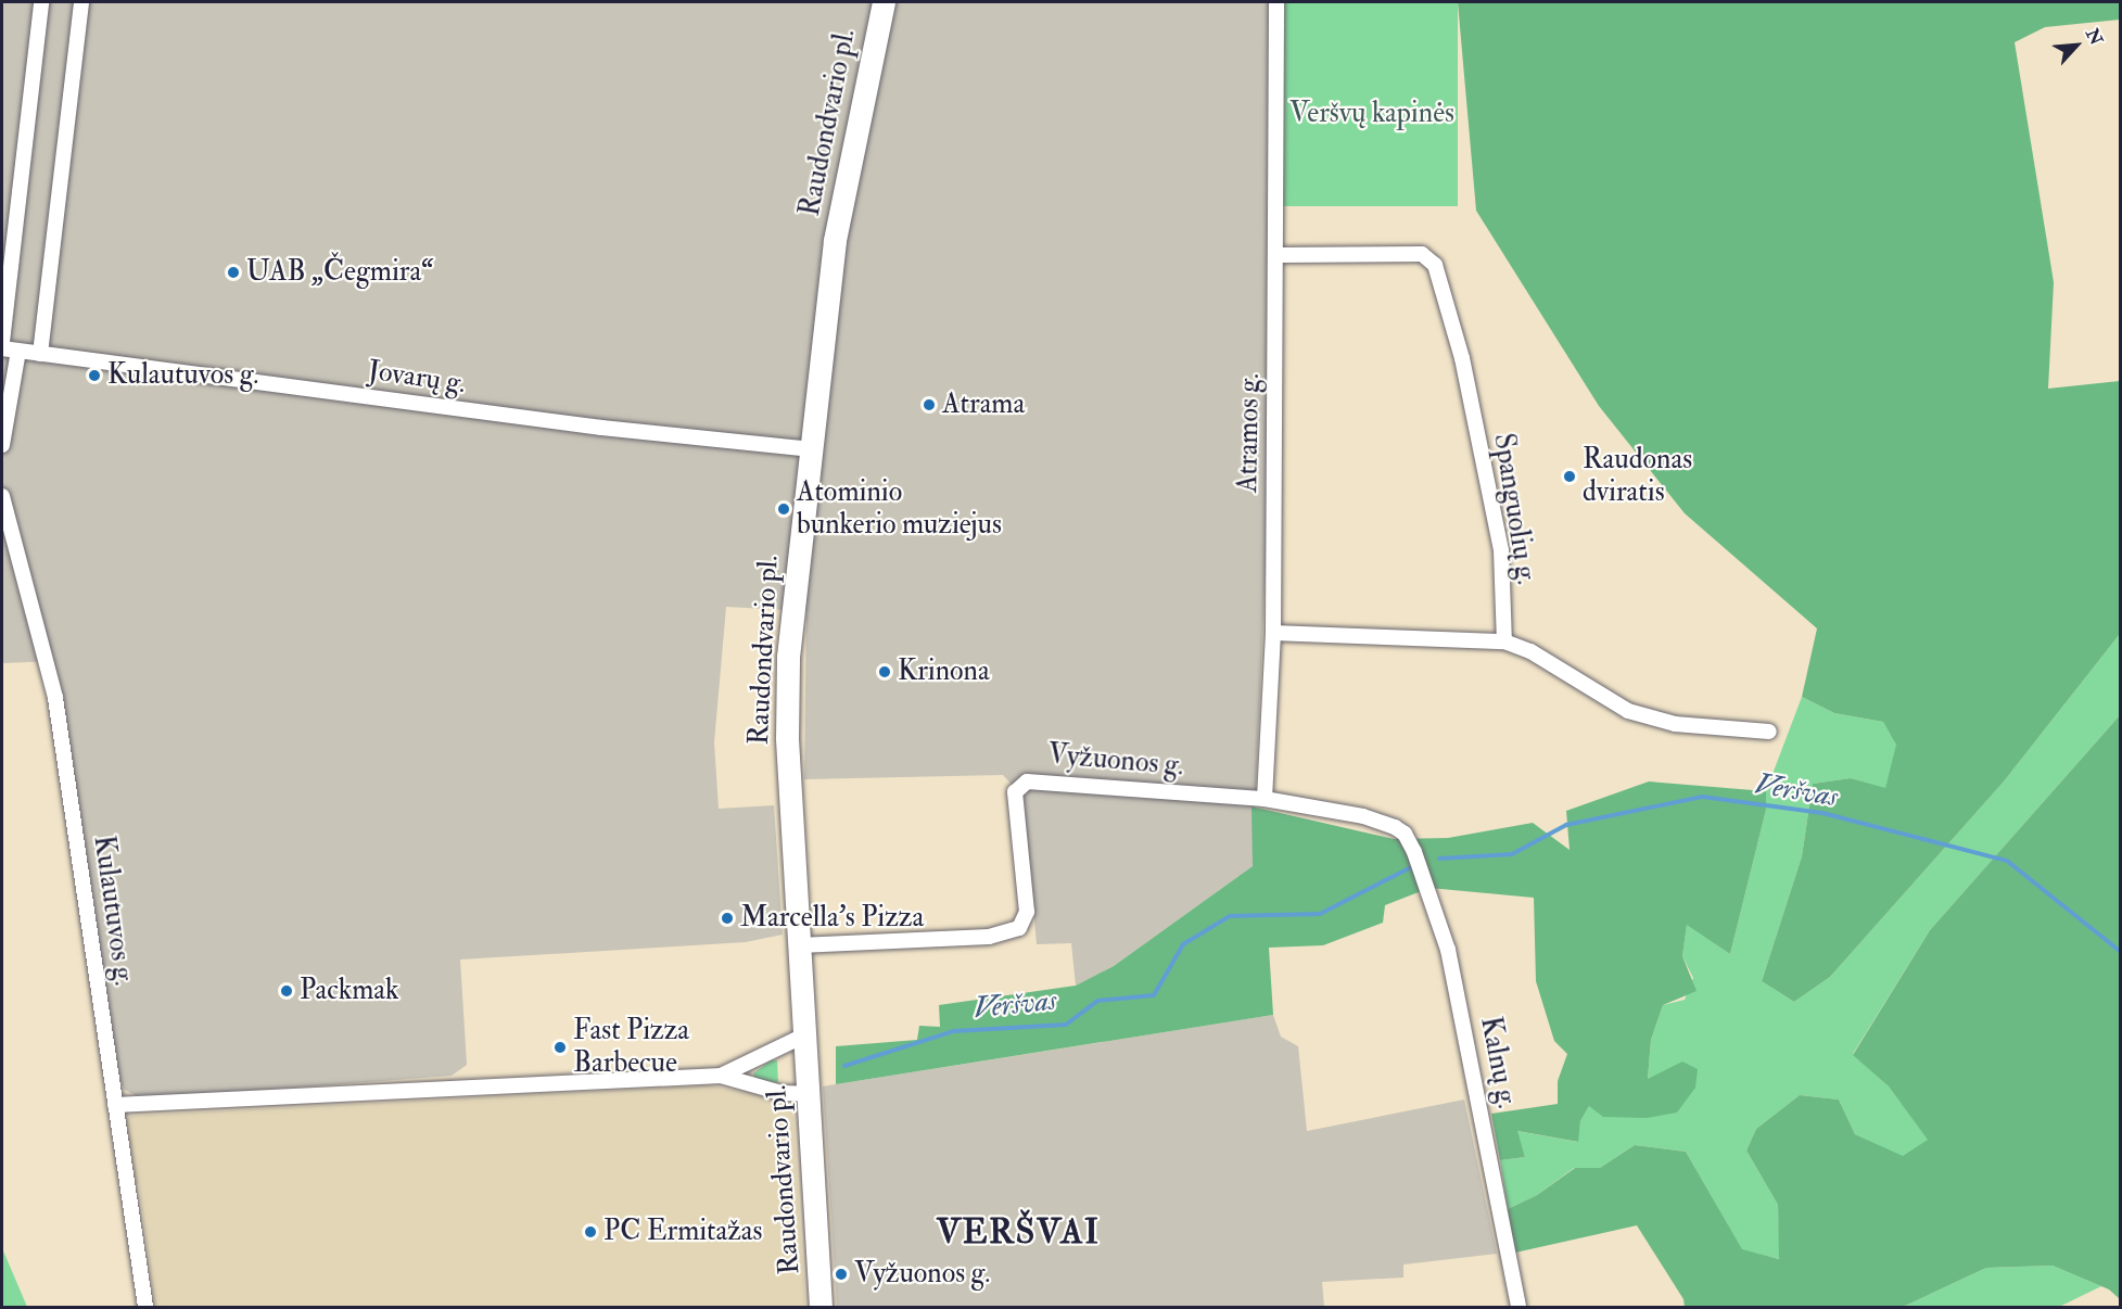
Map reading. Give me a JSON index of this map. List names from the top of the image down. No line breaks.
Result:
{"streets":{"main road":["Raudondvario pl."],"street":["Jovarų g.","Atramos g.","Spanguolių g.","Vyžuonos g.","Kulautuvos g.","Kalnų g."]},"crossings":[["Raudondvario pl.","Jovarų g."],["Raudondvario pl.","Vyžuonos g."],["Atramos g.","Spanguolių g."],["Atramos g.","Vyžuonos g."],["Atramos g.","Kalnų g."],["Vyžuonos g.","Kalnų g."]],"districts":["VERŠVAI"],"water":["Veršvas"],"parks":["Veršvų kapinės"],"places":["UAB „Čegmira“","Kulautuvos g.","Atrama","Raudonas dviratis","Atominio bunkerio muziejus","Krinona","Marcella's Pizza","Packmak","Fast Pizza Barbecue","PC Ermitažas","Vyžuonos g."],"north":"top right"}
